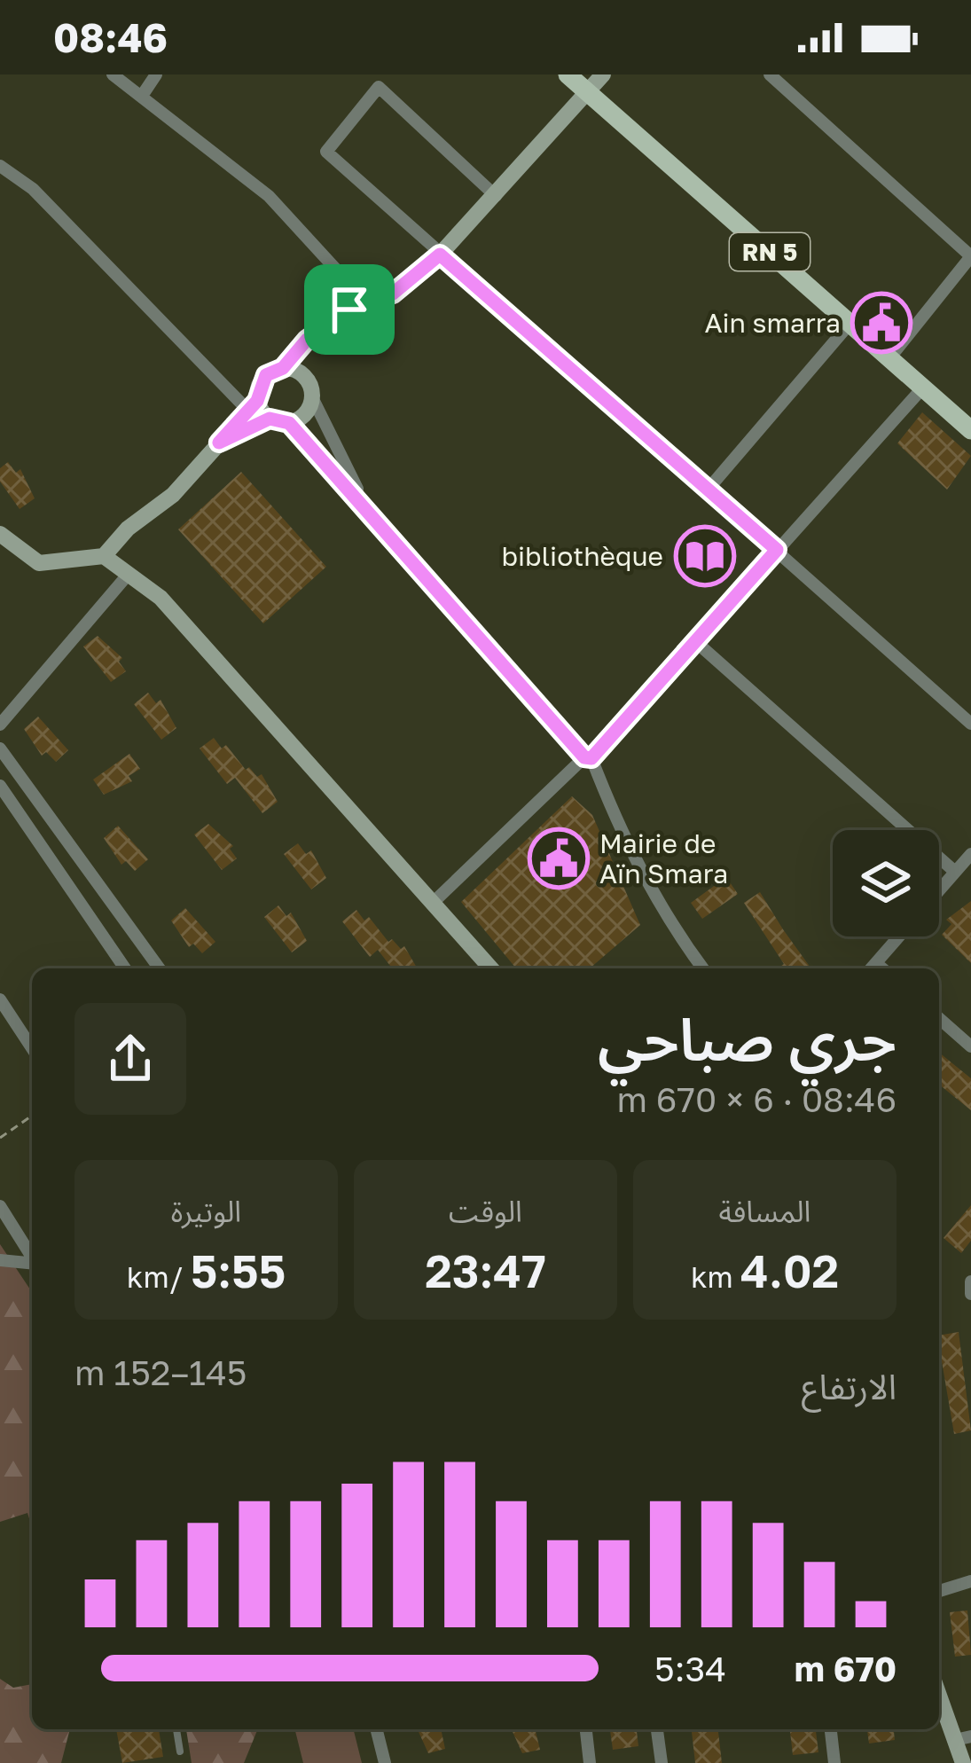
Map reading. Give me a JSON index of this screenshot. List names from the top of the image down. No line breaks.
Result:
{"streets":{"main road":["RN 5"]},"places":{"public building":["Ain smarra","Mairie de Aïn Smara"],"library":["bibliothèque"]},"page":{"status":"08:46","heading":["جري صباحي","08:46 · 6 × 670 m"],"stats":[["المسافة","4.02 km"],["الوقت","23:47"],["الوتيرة","5:55 /km"]],"chart":["الارتفاع","145–152 m"],"list":[{"name":"670 m","note":"5:34"}]}}
